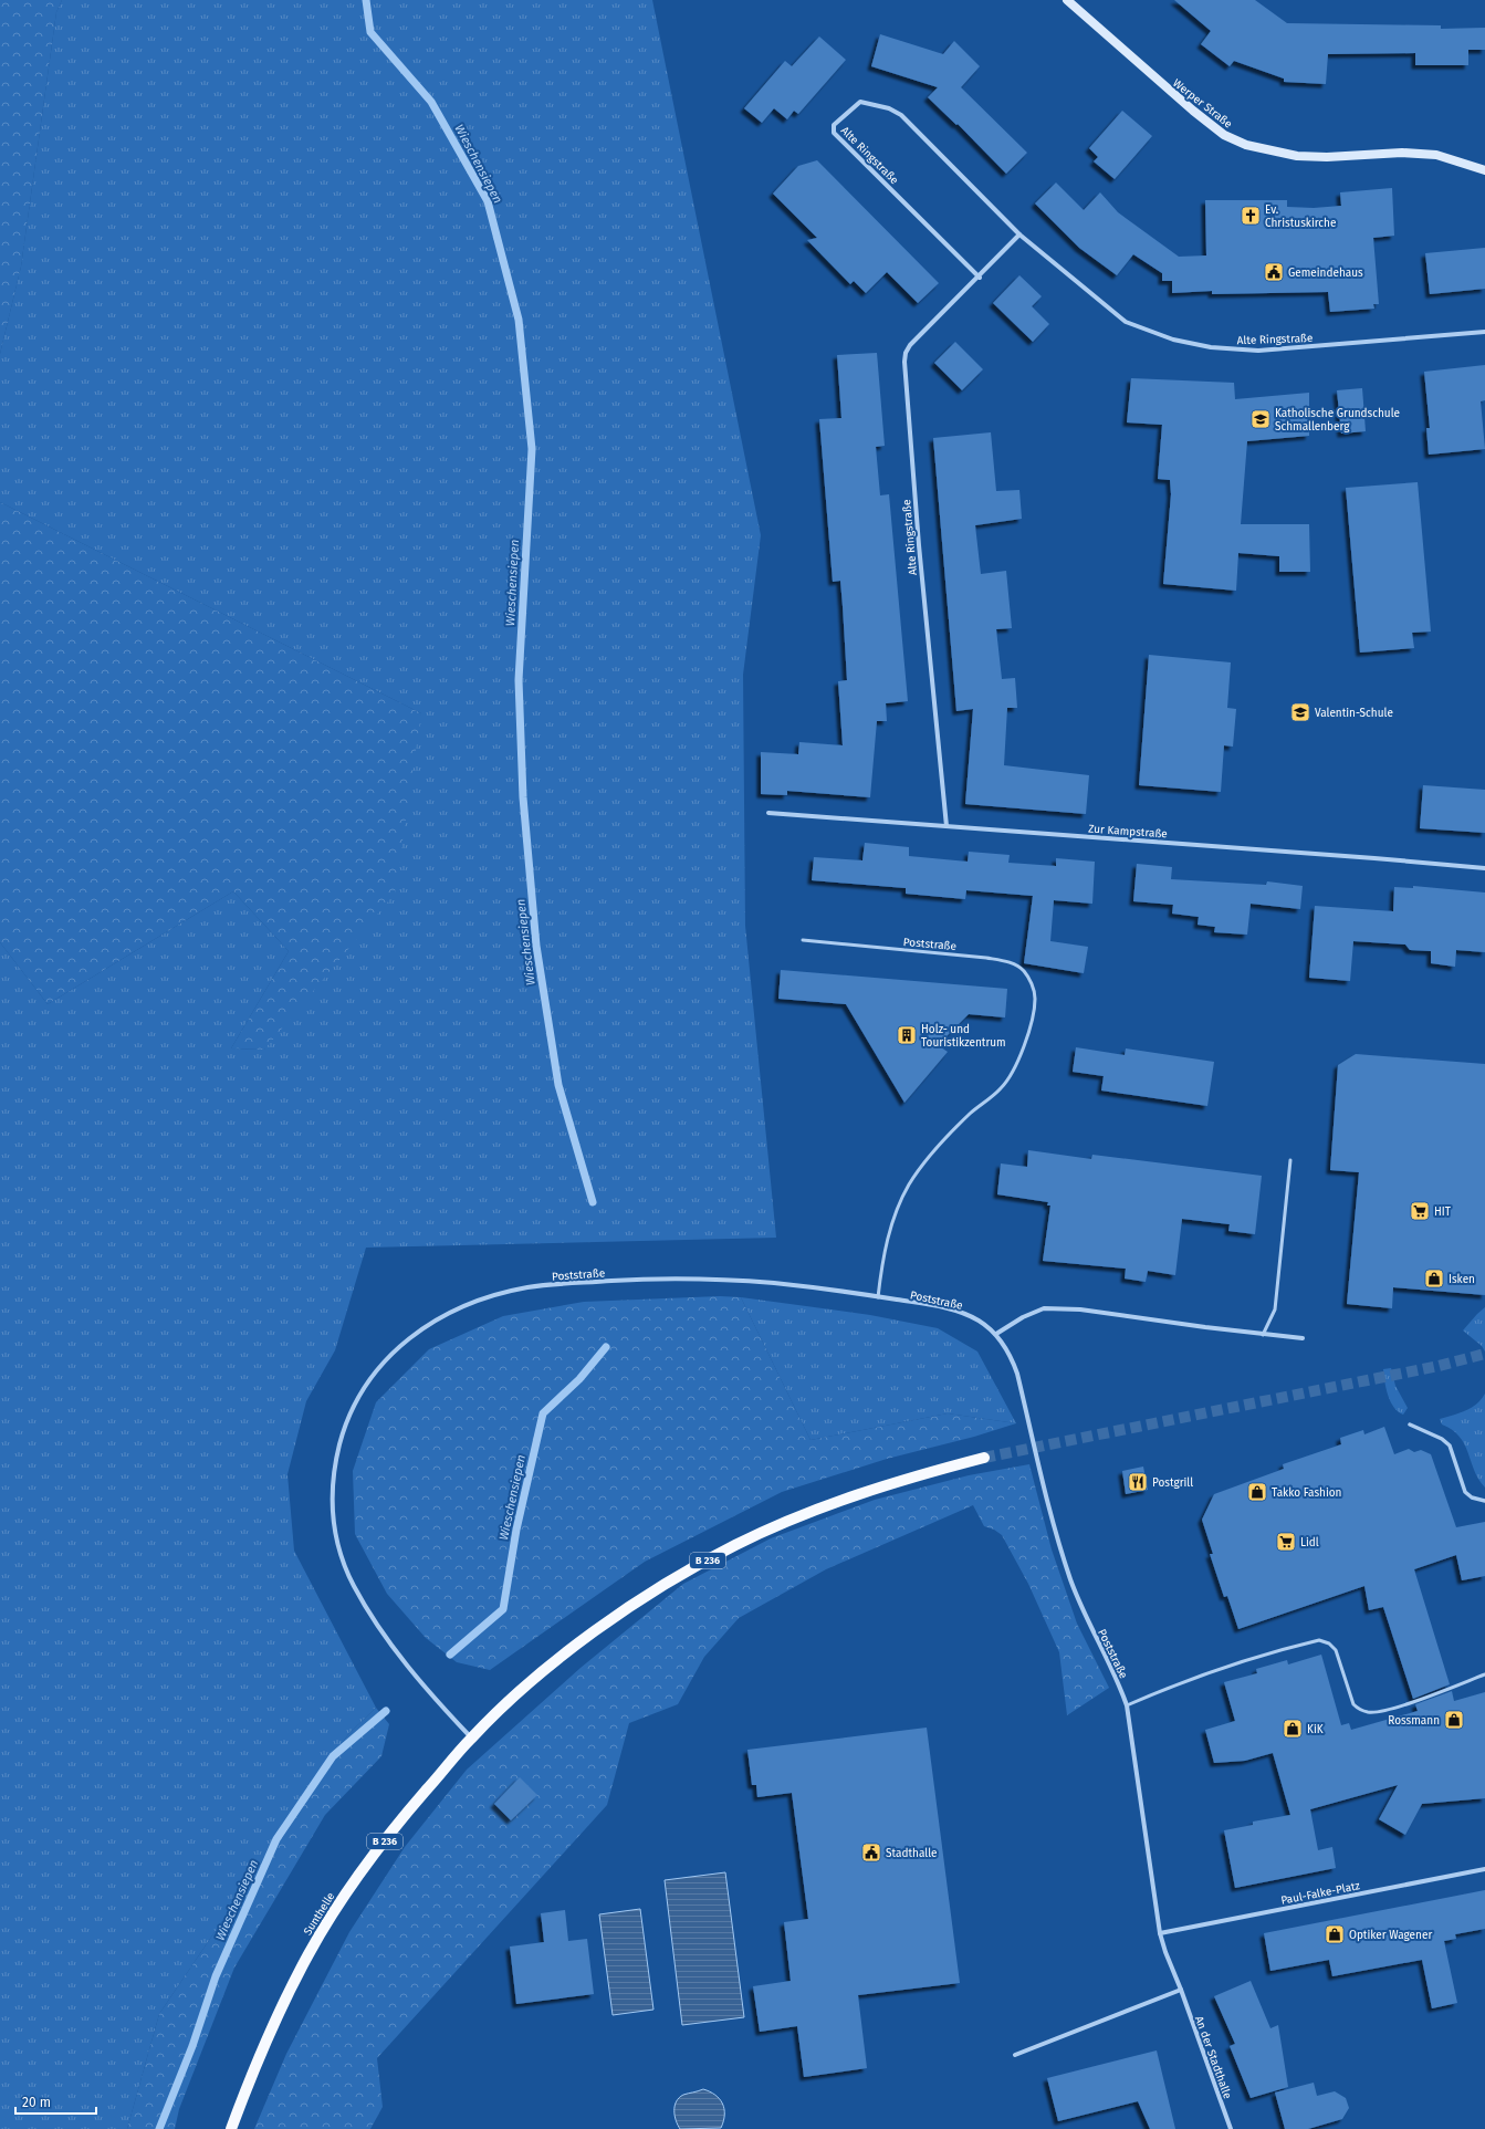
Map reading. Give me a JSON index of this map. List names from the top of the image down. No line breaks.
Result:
{"streets":{"main road":["Werper Straße","B 236","Sunthelle"],"street":["Alte Ringstraße","Zur Kampstraße","Poststraße","Paul-Falke-Platz","An der Stadthalle"]},"crossings":[["Alte Ringstraße","Zur Kampstraße"],["Poststraße","B 236"],["Poststraße","Paul-Falke-Platz"],["Poststraße","Sunthelle"],["Poststraße","An der Stadthalle"],["B 236","Sunthelle"]],"water":["Wieschensiepen"],"places":{"church":["Ev. Christuskirche"],"public building":["Gemeindehaus","Stadthalle"],"school or university":["Katholische Grundschule Schmallenberg","Valentin-Schule"],"building":["Holz- und Touristikzentrum"],"supermarket":["HIT","Lidl"],"shop":["Isken","Takko Fashion","Rossmann","KiK","Optiker Wagener"],"restaurant":["Postgrill"]},"scale_bar":"20 m"}
